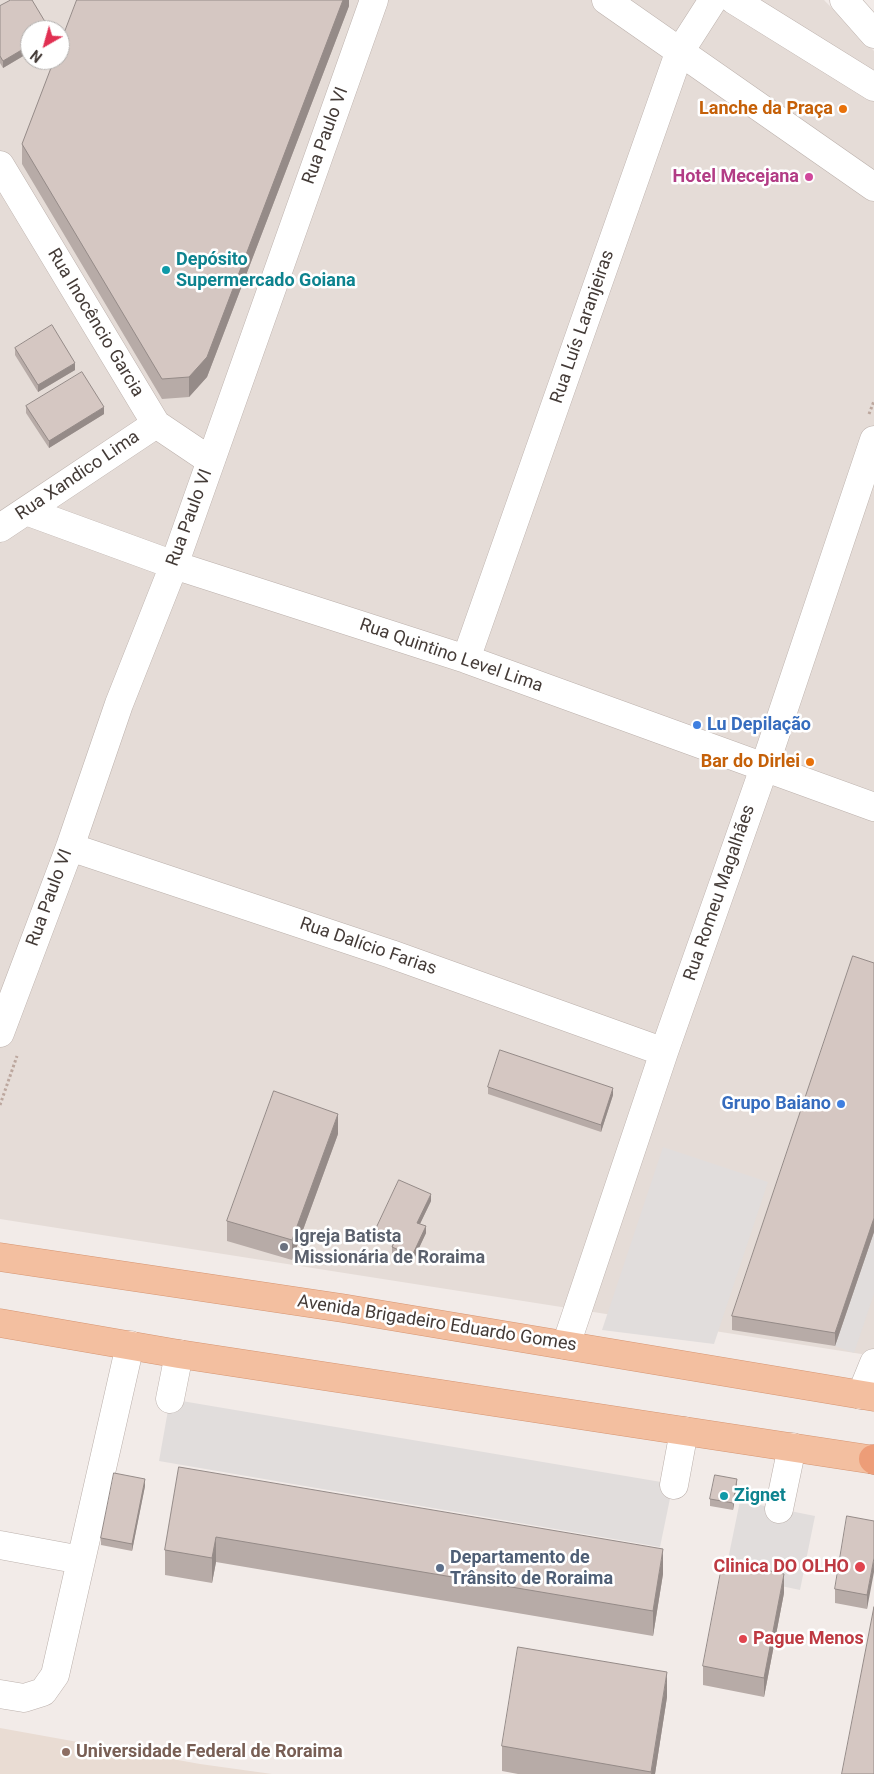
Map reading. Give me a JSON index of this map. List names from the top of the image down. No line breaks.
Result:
{"streets":{"main road":["Avenida Brigadeiro Eduardo Gomes"],"street":["Rua Paulo VI","Rua Inocêncio Garcia","Rua Luís Laranjeiras","Rua Xandico Lima","Rua Quintino Level Lima","Rua Romeu Magalhães","Rua Dalício Farias"]},"crossings":[["Rua Paulo VI","Rua Inocêncio Garcia"],["Rua Paulo VI","Rua Quintino Level Lima"],["Rua Paulo VI","Rua Dalício Farias"],["Rua Inocêncio Garcia","Rua Xandico Lima"],["Rua Luís Laranjeiras","Rua Quintino Level Lima"],["Rua Xandico Lima","Rua Quintino Level Lima"],["Rua Quintino Level Lima","Rua Romeu Magalhães"],["Rua Romeu Magalhães","Rua Dalício Farias"],["Rua Romeu Magalhães","Avenida Brigadeiro Eduardo Gomes"]],"places":["Lanche da Praça","Hotel Mecejana","Depósito Supermercado Goiana","Lu Depilação","Bar do Dirlei","Grupo Baiano","Igreja Batista Missionária de Roraima","Zignet","Clinica DO OLHO","Departamento de Trânsito de Roraima","Pague Menos","Universidade Federal de Roraima"],"north":"bottom left"}
